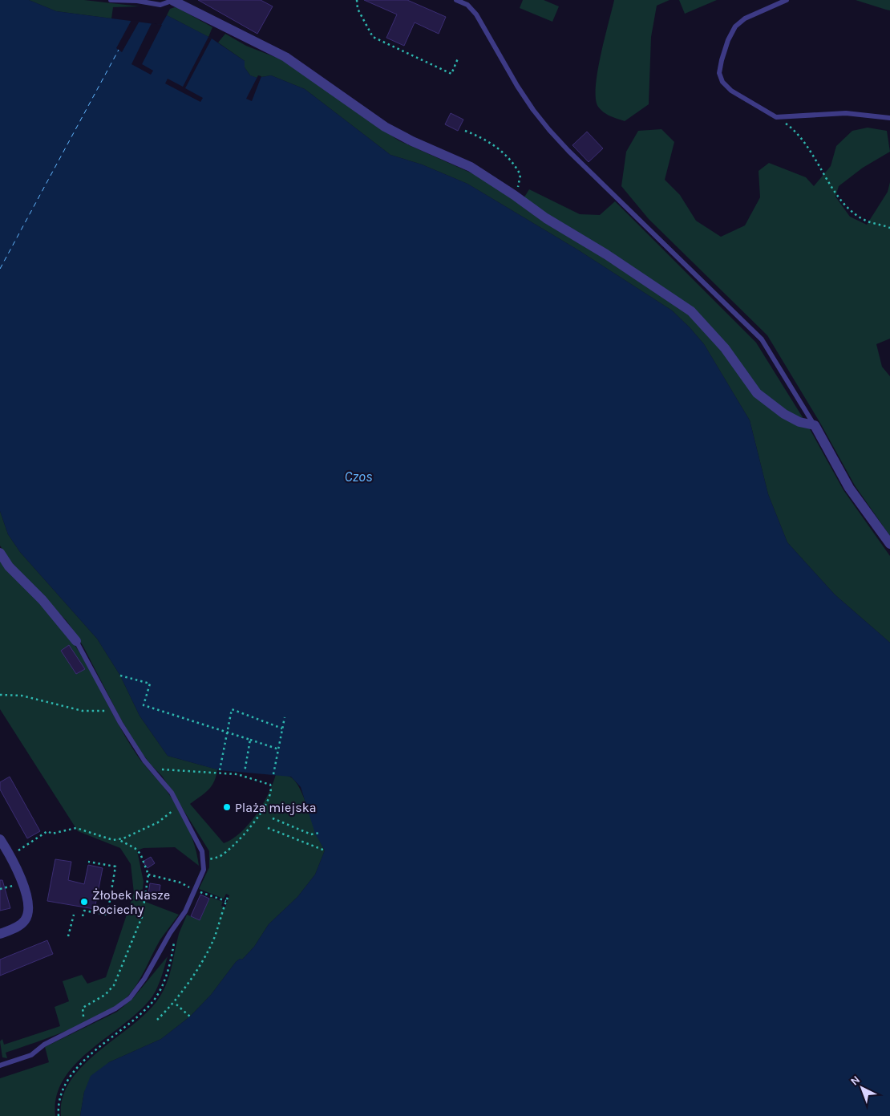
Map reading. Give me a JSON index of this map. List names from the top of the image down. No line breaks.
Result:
{"water":["Czos"],"places":["Plaża miejska","Żłobek Nasze Pociechy"],"north":"top left"}
